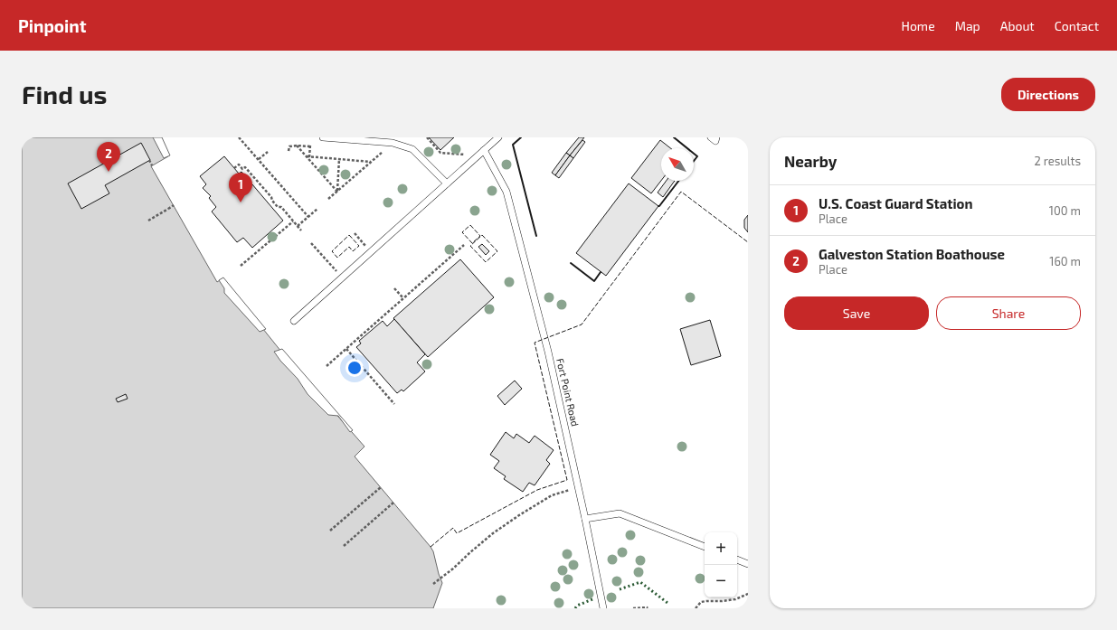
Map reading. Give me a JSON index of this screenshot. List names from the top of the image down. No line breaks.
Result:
{"streets":{"lane":["Fort Point Road"]},"north":"top left","page":{"header":"Pinpoint","nav":["Home","Map","About","Contact"],"buttons":["Directions",["Save","Share"]],"title":"Find us","heading":["Nearby","2 results"],"pins":["2","1"],"list":[{"mark":"1","name":"U.S. Coast Guard Station","note":"Place","value":"100 m"},{"mark":"2","name":"Galveston Station Boathouse","note":"Place","value":"160 m"}],"map_buttons":["+","−"]}}
